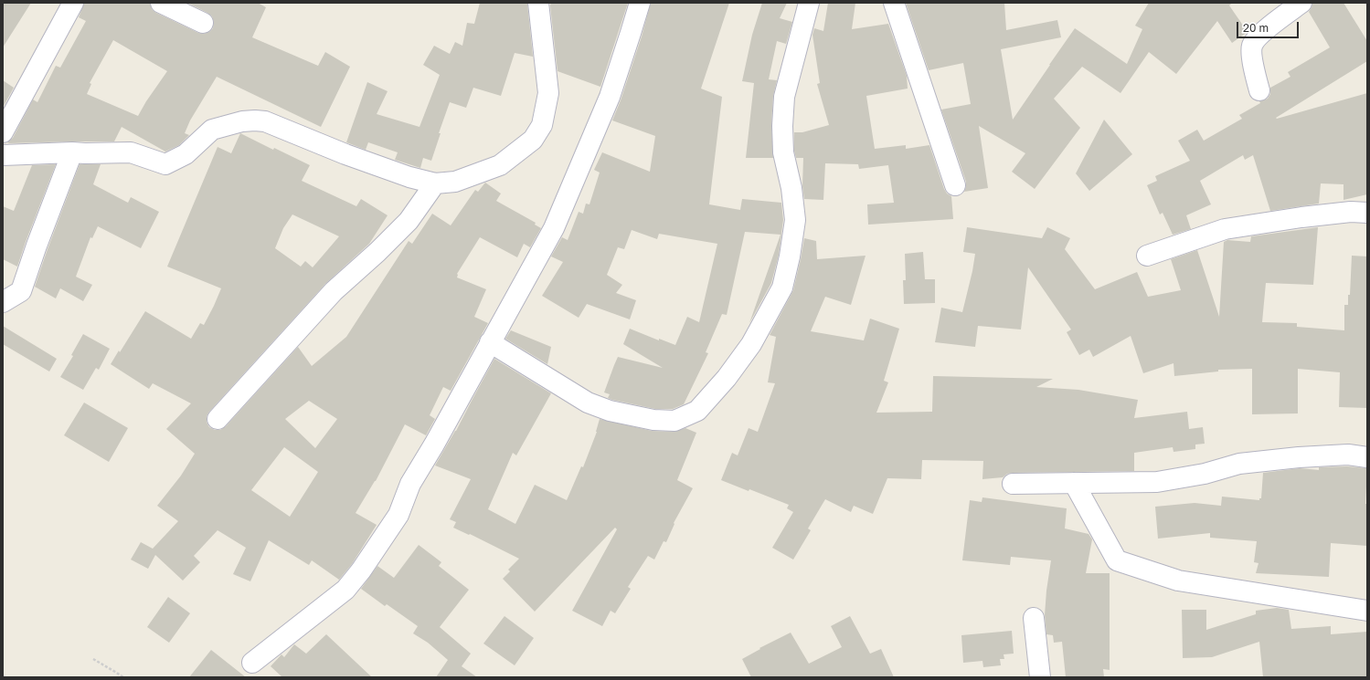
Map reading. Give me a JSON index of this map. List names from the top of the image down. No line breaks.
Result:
{"scale_bar":"20 m"}
